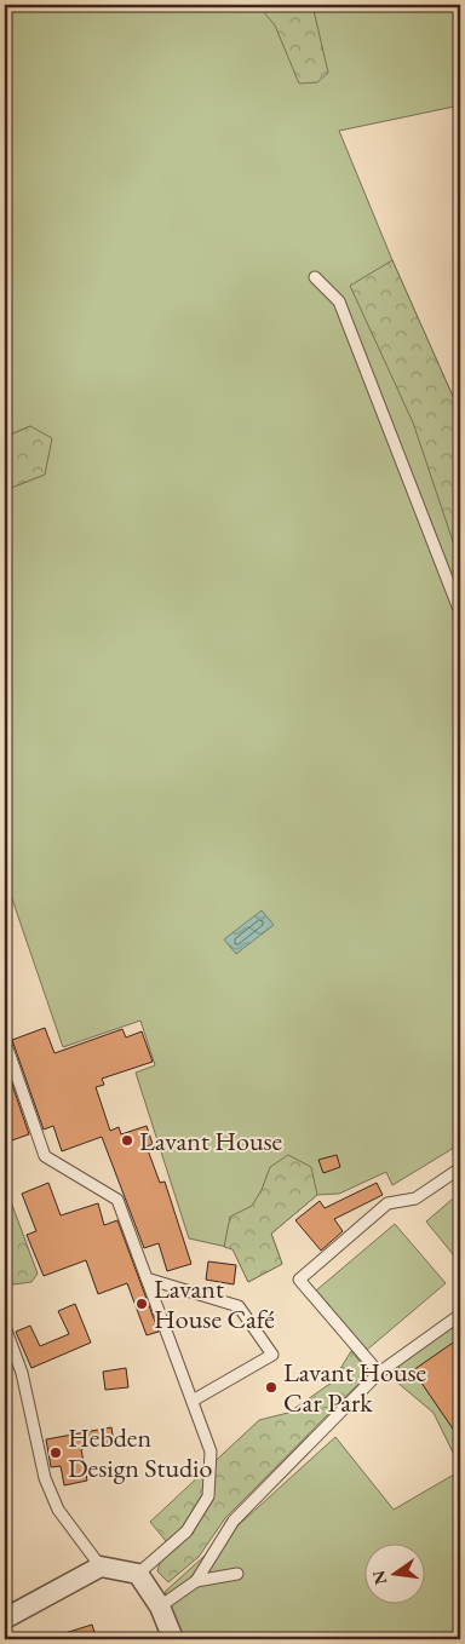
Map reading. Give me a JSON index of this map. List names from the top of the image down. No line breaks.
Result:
{"places":["Lavant House","Lavant House Café","Lavant House Car Park","Hebden Design Studio"],"north":"left"}
